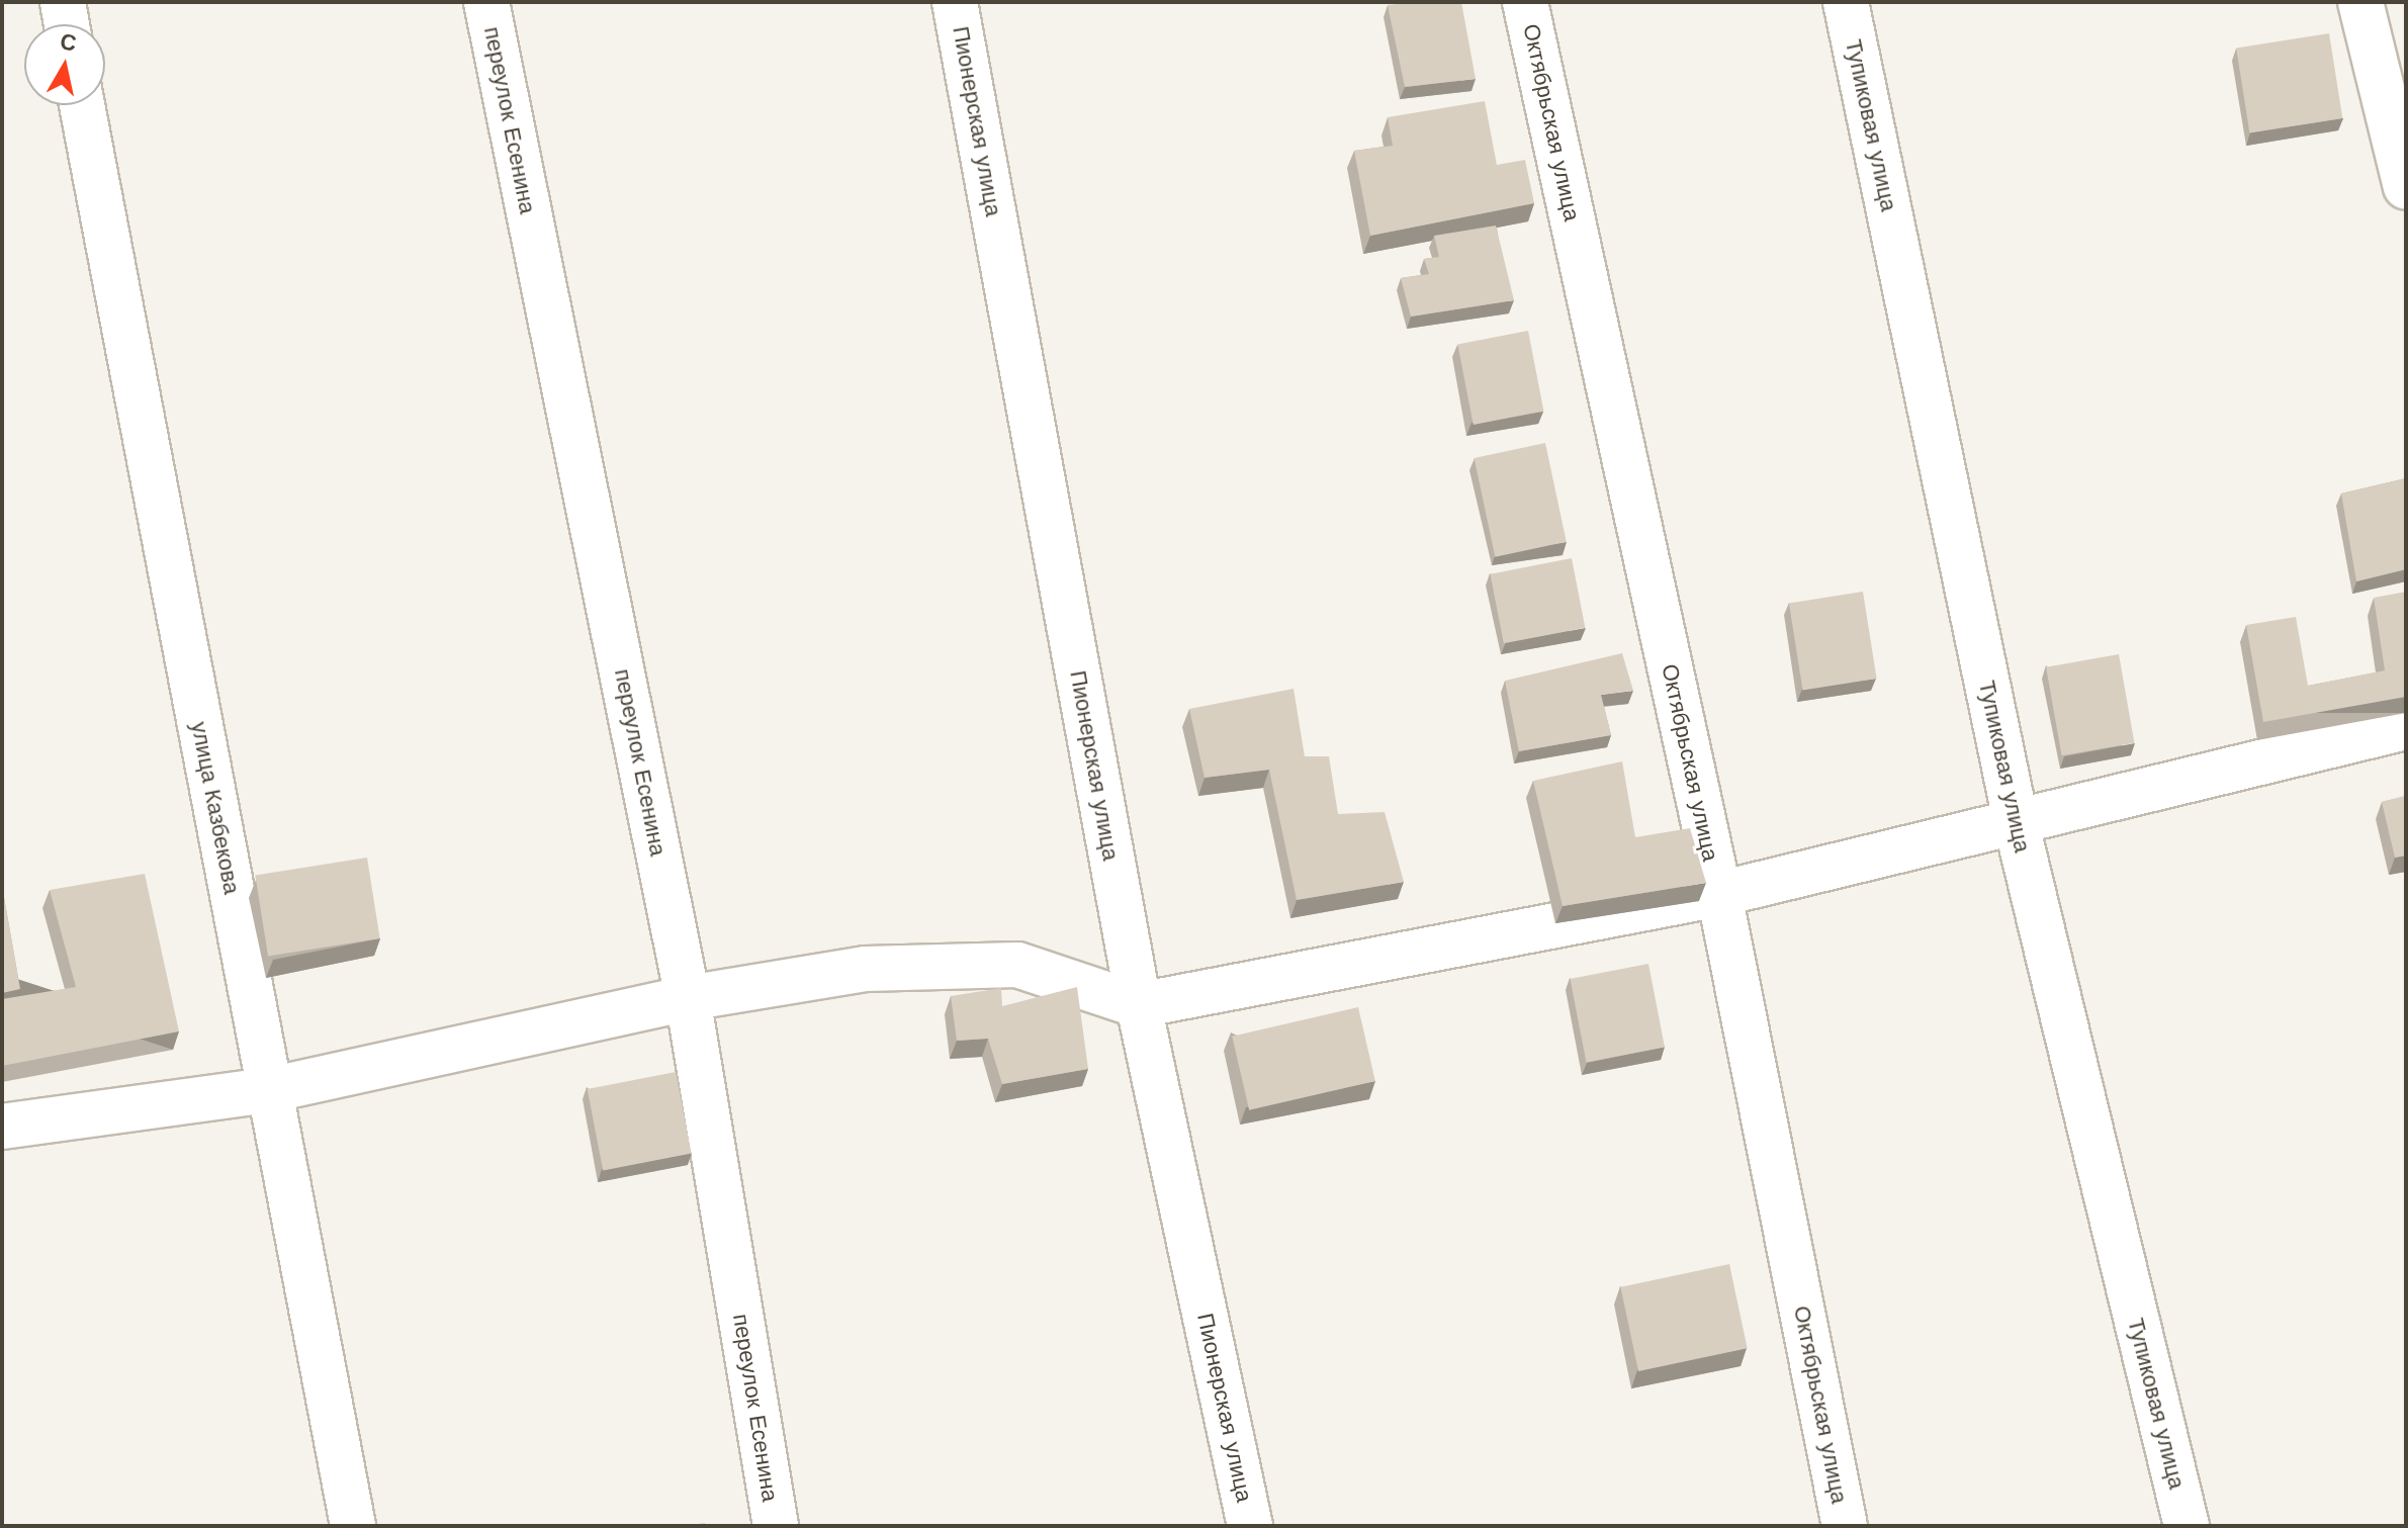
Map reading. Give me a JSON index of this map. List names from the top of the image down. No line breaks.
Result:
{"streets":{"street":["переулок Есенина","Пионерская улица","Октябрьская улица","Тупиковая улица","улица Казбекова"]},"north":"top"}
